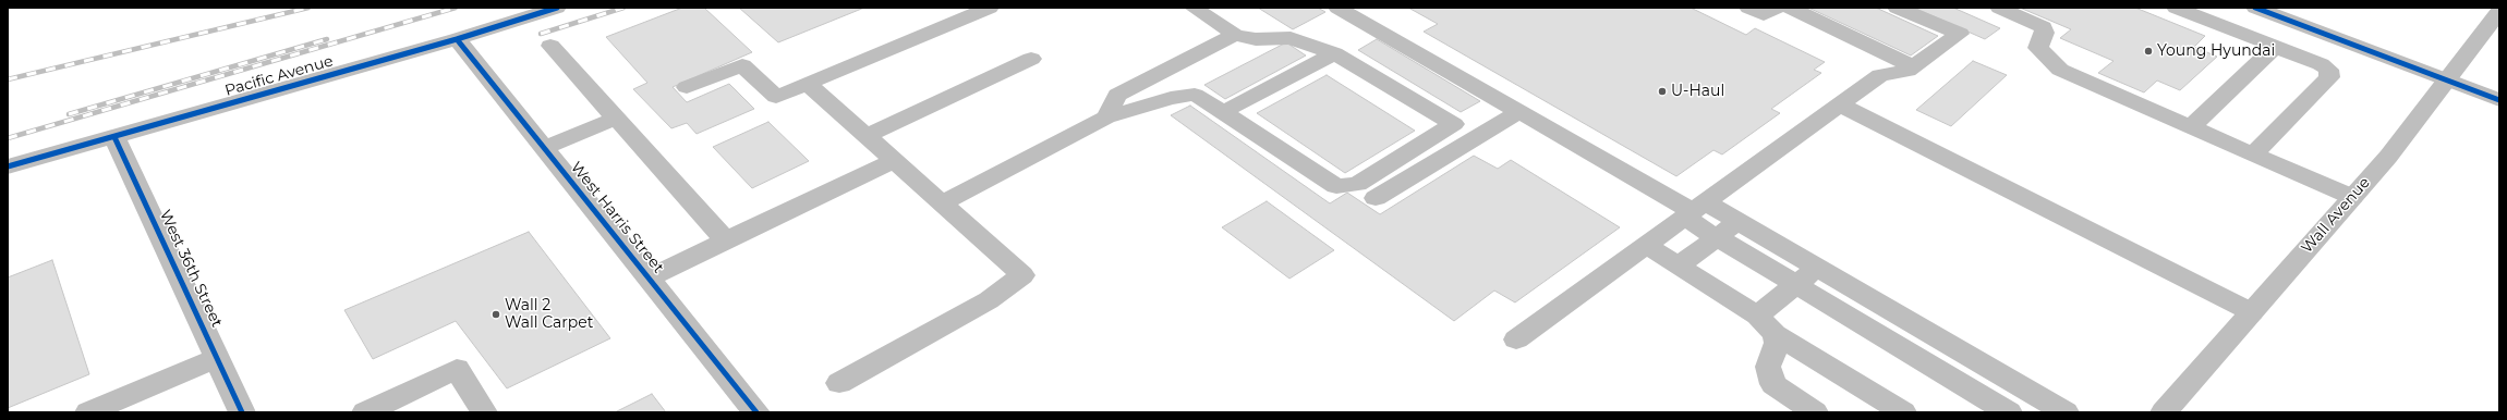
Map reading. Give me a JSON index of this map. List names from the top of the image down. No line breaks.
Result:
{"streets":{"street":["Pacific Avenue","Wall Avenue","West Harris Street","West 36th Street"]},"crossings":[["Pacific Avenue","West Harris Street"],["Pacific Avenue","West 36th Street"]],"places":["Young Hyundai","U-Haul","Wall 2 Wall Carpet"]}
